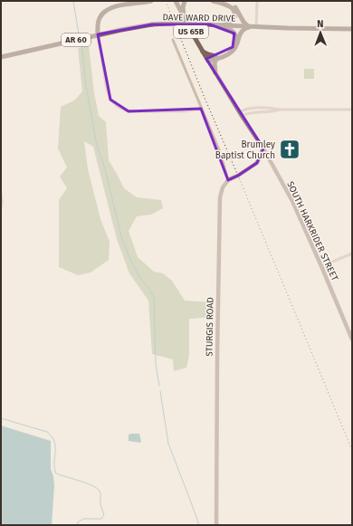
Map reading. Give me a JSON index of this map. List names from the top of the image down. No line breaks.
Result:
{"streets":{"main road":["DAVE WARD DRIVE","US 65B","AR 60","SOUTH HARKRIDER STREET"],"street":["STURGIS ROAD"]},"places":{"church":["Brumley Baptist Church"]},"north":"top"}
